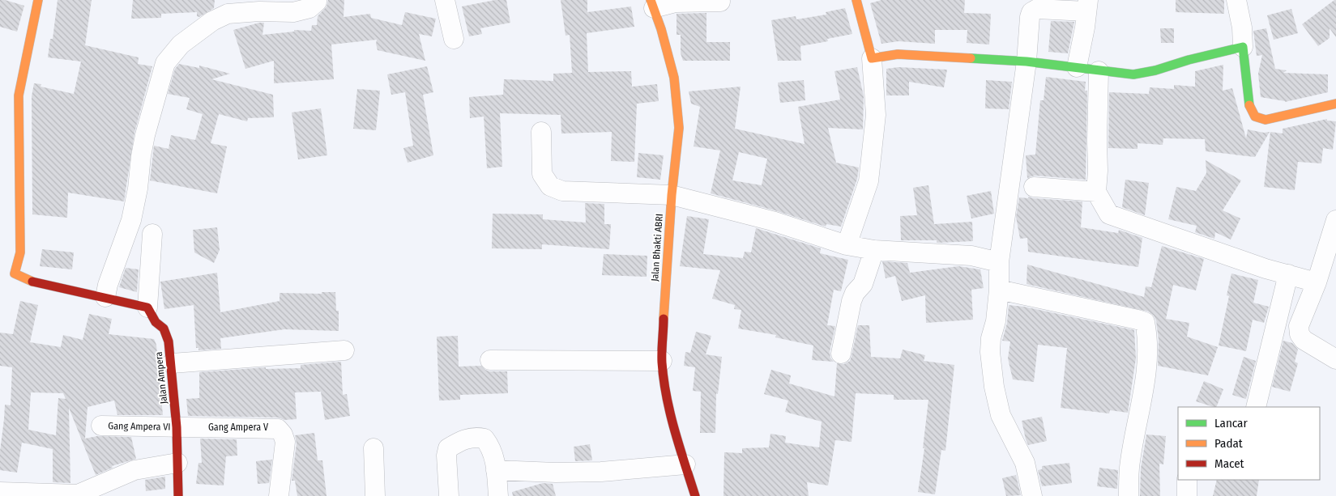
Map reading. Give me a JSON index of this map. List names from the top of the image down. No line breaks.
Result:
{"streets":{"street":["Jalan Bhakti ABRI","Jalan Ampera","Gang Ampera VI","Gang Ampera V"]},"crossings":[["Jalan Ampera","Gang Ampera VI"],["Jalan Ampera","Gang Ampera V"],["Gang Ampera VI","Gang Ampera V"]],"legend":["Lancar","Padat","Macet"]}
